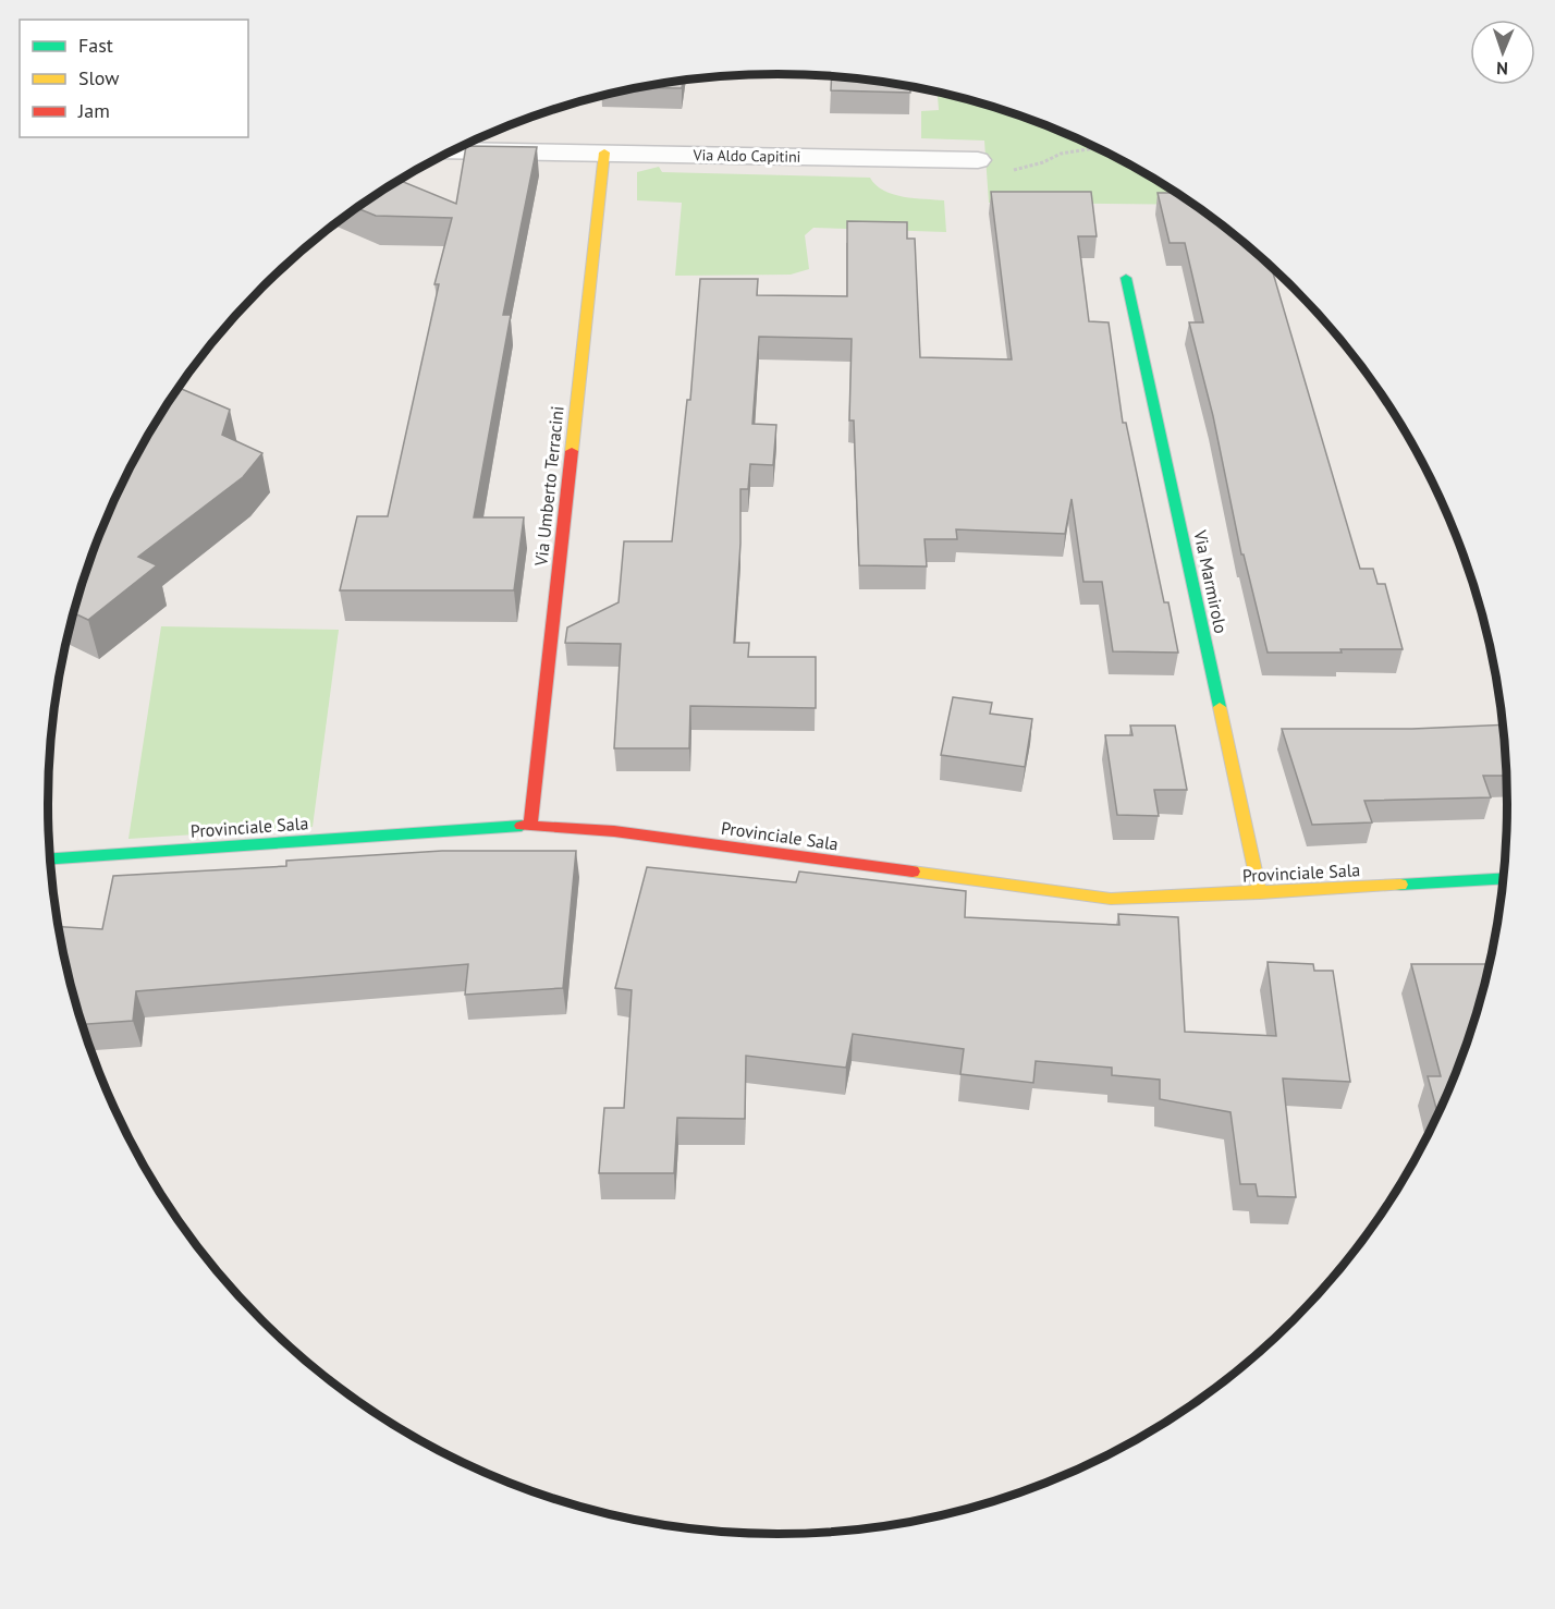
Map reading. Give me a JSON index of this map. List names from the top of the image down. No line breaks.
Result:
{"streets":{"street":["Via Aldo Capitini","Via Umberto Terracini","Via Marmirolo","Provinciale Sala"]},"crossings":[["Via Aldo Capitini","Via Umberto Terracini"],["Via Umberto Terracini","Provinciale Sala"],["Via Marmirolo","Provinciale Sala"]],"legend":["Fast","Slow","Jam"],"north":"bottom"}
